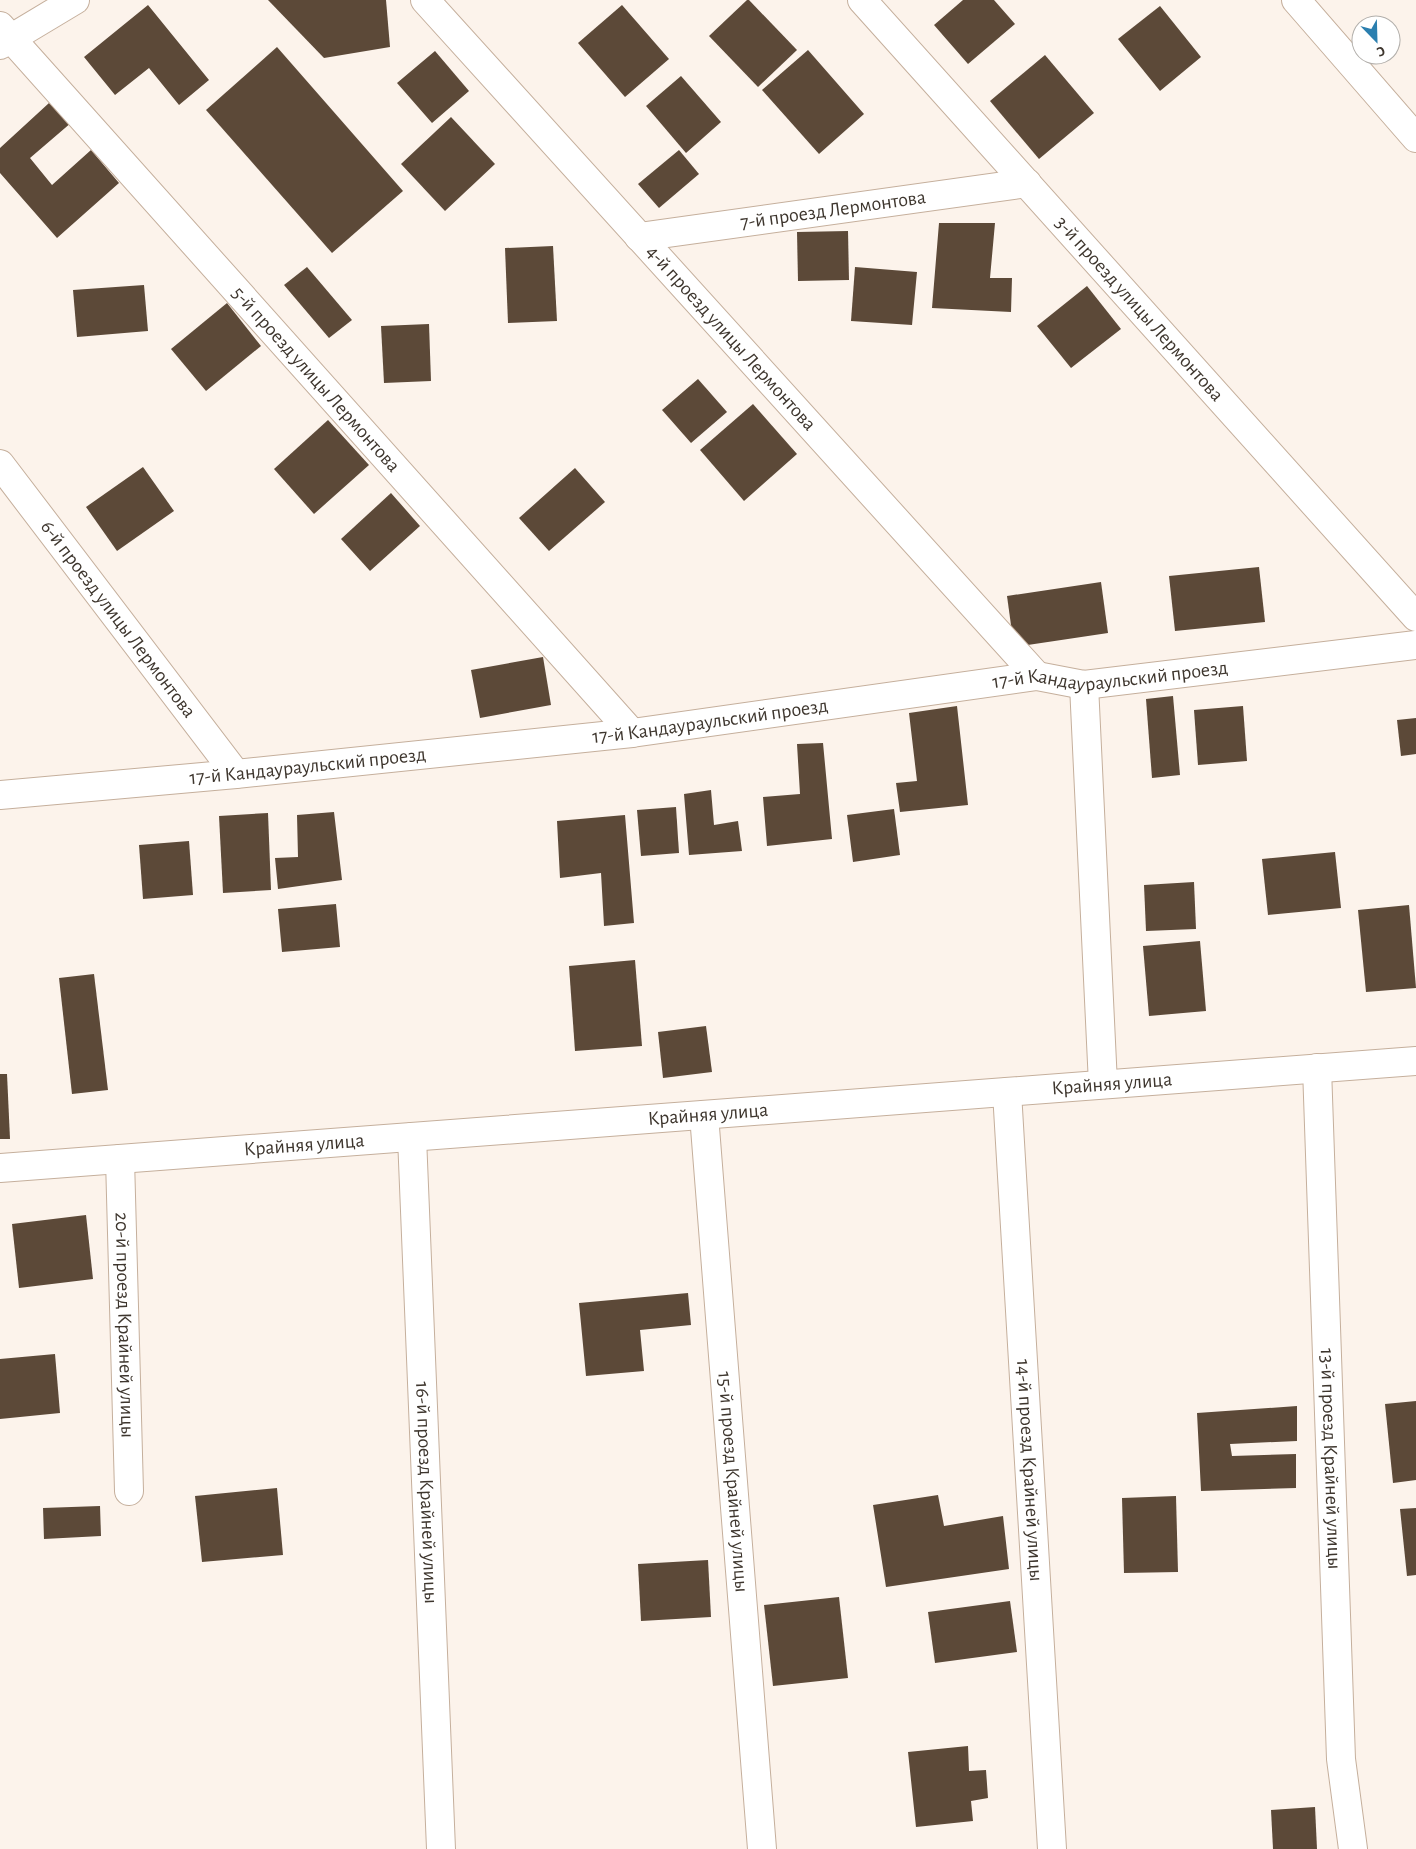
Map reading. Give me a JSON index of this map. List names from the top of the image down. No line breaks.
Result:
{"streets":{"street":["7-й проезд Лермонтова","3-й проезд улицы Лермонтова","4-й проезд улицы Лермонтова","5-й проезд улицы Лермонтова","6-й проезд улицы Лермонтова","17-й Кандаураульский проезд","Крайняя улица","20-й проезд Крайней улицы","13-й проезд Крайней улицы","14-й проезд Крайней улицы","15-й проезд Крайней улицы","16-й проезд Крайней улицы"]},"crossings":[["7-й проезд Лермонтова","3-й проезд улицы Лермонтова"],["7-й проезд Лермонтова","4-й проезд улицы Лермонтова"],["4-й проезд улицы Лермонтова","17-й Кандаураульский проезд"],["5-й проезд улицы Лермонтова","17-й Кандаураульский проезд"],["6-й проезд улицы Лермонтова","17-й Кандаураульский проезд"],["Крайняя улица","20-й проезд Крайней улицы"],["Крайняя улица","13-й проезд Крайней улицы"],["Крайняя улица","14-й проезд Крайней улицы"],["Крайняя улица","15-й проезд Крайней улицы"],["Крайняя улица","16-й проезд Крайней улицы"]],"north":"bottom right"}
